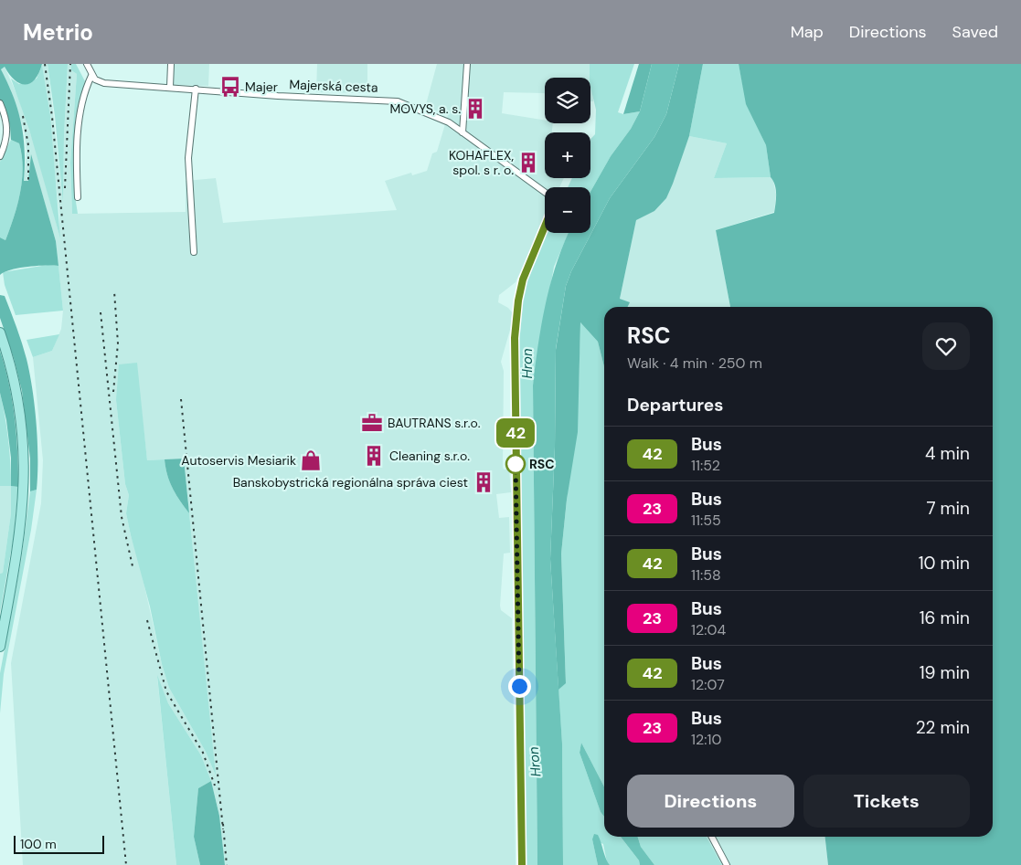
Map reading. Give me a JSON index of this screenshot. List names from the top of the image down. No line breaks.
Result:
{"streets":{"street":["Majerská cesta"]},"water":["Hron"],"places":{"bus stop":["Majer"],"building":["MOVYS, a. s.","KOHAFLEX, spol. s r. o.","Cleaning s.r.o.","Banskobystrická regionálna správa ciest"],"office":["BAUTRANS s.r.o."],"shop":["Autoservis Mesiarik"],"other":["RSC"]},"lines":["bus line 42"],"scale_bar":"100 m","page":{"header":"Metrio","nav":["Map","Directions","Saved"],"on_map":"42","map_buttons":["+","−"],"heading":[["RSC","Walk · 4 min · 250 m"],"Departures"],"list":[{"mark":"42","name":"Bus","note":"11:52","value":"4 min"},{"mark":"23","name":"Bus","note":"11:55","value":"7 min"},{"mark":"42","name":"Bus","note":"11:58","value":"10 min"},{"mark":"23","name":"Bus","note":"12:04","value":"16 min"},{"mark":"42","name":"Bus","note":"12:07","value":"19 min"},{"mark":"23","name":"Bus","note":"12:10","value":"22 min"}],"buttons":["Directions","Tickets"],"scale":"100 m"}}
